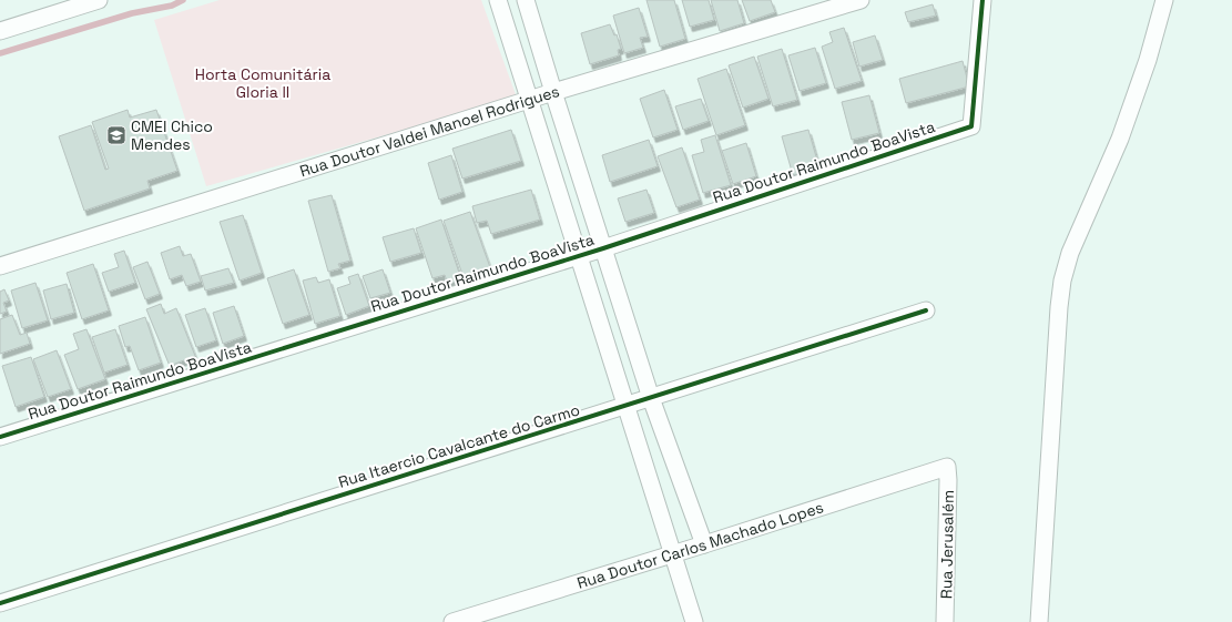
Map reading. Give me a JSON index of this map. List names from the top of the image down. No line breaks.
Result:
{"streets":{"street":["Rua Doutor Valdei Manoel Rodrigues","Rua Doutor Raimundo BoaVista","Rua Itaercio Cavalcante do Carmo","Rua Doutor Carlos Machado Lopes","Rua Jerusalém"]},"crossings":[["Rua Doutor Carlos Machado Lopes","Rua Jerusalém"]],"parks":["Horta Comunitária Gloria II"],"places":{"school or university":["CMEI Chico Mendes"]}}
